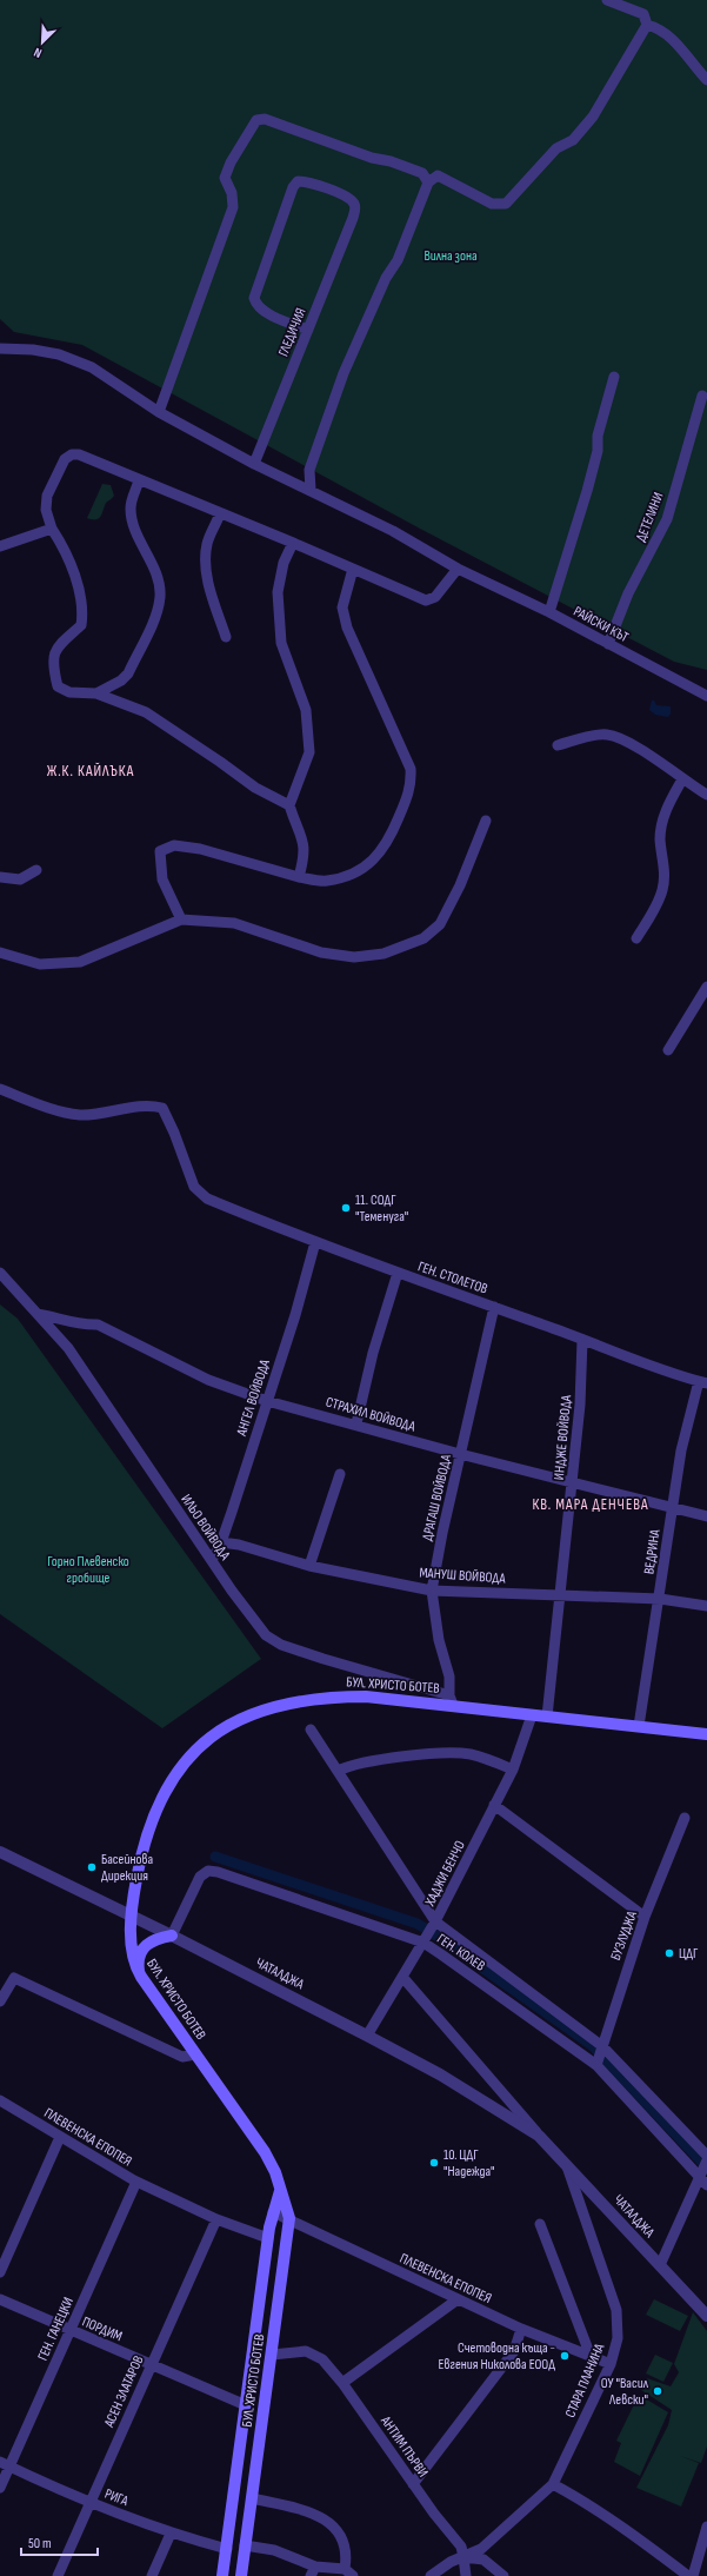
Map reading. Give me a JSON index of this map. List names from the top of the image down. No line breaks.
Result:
{"streets":{"main road":["БУЛ. ХРИСТО БОТЕВ"],"street":["ГЛЕДИЧИЯ","ДЕТЕЛИНИ","РАЙСКИ КЪТ","ГЕН. СТОЛЕТОВ","АНГЕЛ ВОЙВОДА","СТРАХИЛ ВОЙВОДА","ИНДЖЕ ВОЙВОДА","ДРАГАШ ВОЙВОДА","ИЛЬО ВОЙВОДА","ВЕДРИНА","МАНУШ ВОЙВОДА","ХАДЖИ БЕНЧО","БУЗЛУДЖА","ГЕН. КОЛЕВ","ЧАТАЛДЖА","ПЛЕВЕНСКА ЕПОПЕЯ","ГЕН. ГАНЕЦКИ","ПОРДИМ","СТАРА ПЛАНИНА","АСЕН ЗЛАТАРОВ","АНТИМ ПЪРВИ","РИГА"]},"crossings":[["ГЛЕДИЧИЯ","РАЙСКИ КЪТ"],["ДЕТЕЛИНИ","РАЙСКИ КЪТ"],["ГЕН. СТОЛЕТОВ","АНГЕЛ ВОЙВОДА"],["ГЕН. СТОЛЕТОВ","ИНДЖЕ ВОЙВОДА"],["ГЕН. СТОЛЕТОВ","ДРАГАШ ВОЙВОДА"],["ГЕН. СТОЛЕТОВ","ВЕДРИНА"],["АНГЕЛ ВОЙВОДА","СТРАХИЛ ВОЙВОДА"],["АНГЕЛ ВОЙВОДА","ИЛЬО ВОЙВОДА"],["АНГЕЛ ВОЙВОДА","МАНУШ ВОЙВОДА"],["СТРАХИЛ ВОЙВОДА","ИНДЖЕ ВОЙВОДА"],["СТРАХИЛ ВОЙВОДА","ДРАГАШ ВОЙВОДА"],["СТРАХИЛ ВОЙВОДА","ИЛЬО ВОЙВОДА"],["СТРАХИЛ ВОЙВОДА","ВЕДРИНА"],["ИНДЖЕ ВОЙВОДА","МАНУШ ВОЙВОДА"],["ИНДЖЕ ВОЙВОДА","БУЛ. ХРИСТО БОТЕВ"],["ДРАГАШ ВОЙВОДА","ИЛЬО ВОЙВОДА"],["ДРАГАШ ВОЙВОДА","МАНУШ ВОЙВОДА"],["ДРАГАШ ВОЙВОДА","БУЛ. ХРИСТО БОТЕВ"],["ИЛЬО ВОЙВОДА","БУЛ. ХРИСТО БОТЕВ"],["ВЕДРИНА","МАНУШ ВОЙВОДА"],["ВЕДРИНА","БУЛ. ХРИСТО БОТЕВ"],["БУЛ. ХРИСТО БОТЕВ","ХАДЖИ БЕНЧО"],["БУЛ. ХРИСТО БОТЕВ","ЧАТАЛДЖА"],["БУЛ. ХРИСТО БОТЕВ","ПЛЕВЕНСКА ЕПОПЕЯ"],["БУЛ. ХРИСТО БОТЕВ","ПОРДИМ"],["БУЛ. ХРИСТО БОТЕВ","АНТИМ ПЪРВИ"],["БУЛ. ХРИСТО БОТЕВ","РИГА"],["ХАДЖИ БЕНЧО","ГЕН. КОЛЕВ"],["ХАДЖИ БЕНЧО","ЧАТАЛДЖА"],["БУЗЛУДЖА","ГЕН. КОЛЕВ"],["ГЕН. КОЛЕВ","ЧАТАЛДЖА"],["ЧАТАЛДЖА","СТАРА ПЛАНИНА"],["ПЛЕВЕНСКА ЕПОПЕЯ","ГЕН. ГАНЕЦКИ"],["ПЛЕВЕНСКА ЕПОПЕЯ","СТАРА ПЛАНИНА"],["ПЛЕВЕНСКА ЕПОПЕЯ","АСЕН ЗЛАТАРОВ"],["ГЕН. ГАНЕЦКИ","ПОРДИМ"],["ГЕН. ГАНЕЦКИ","РИГА"],["ПОРДИМ","АСЕН ЗЛАТАРОВ"],["СТАРА ПЛАНИНА","АНТИМ ПЪРВИ"],["АСЕН ЗЛАТАРОВ","РИГА"]],"districts":["Ж.К. КАЙЛЪКА","КВ. МАРА ДЕНЧЕВА"],"parks":["Вилна зона","Горно Плевенско гробище"],"places":["11. СОДГ \"Теменуга\"","Басейнова Дирекция","ЦДГ","10. ЦДГ \"Надежда\"","Счетоводна къща - Евгения Николова ЕООД","ОУ \"Васил Левски\""],"scale_bar":"50 m","north":"bottom left"}
